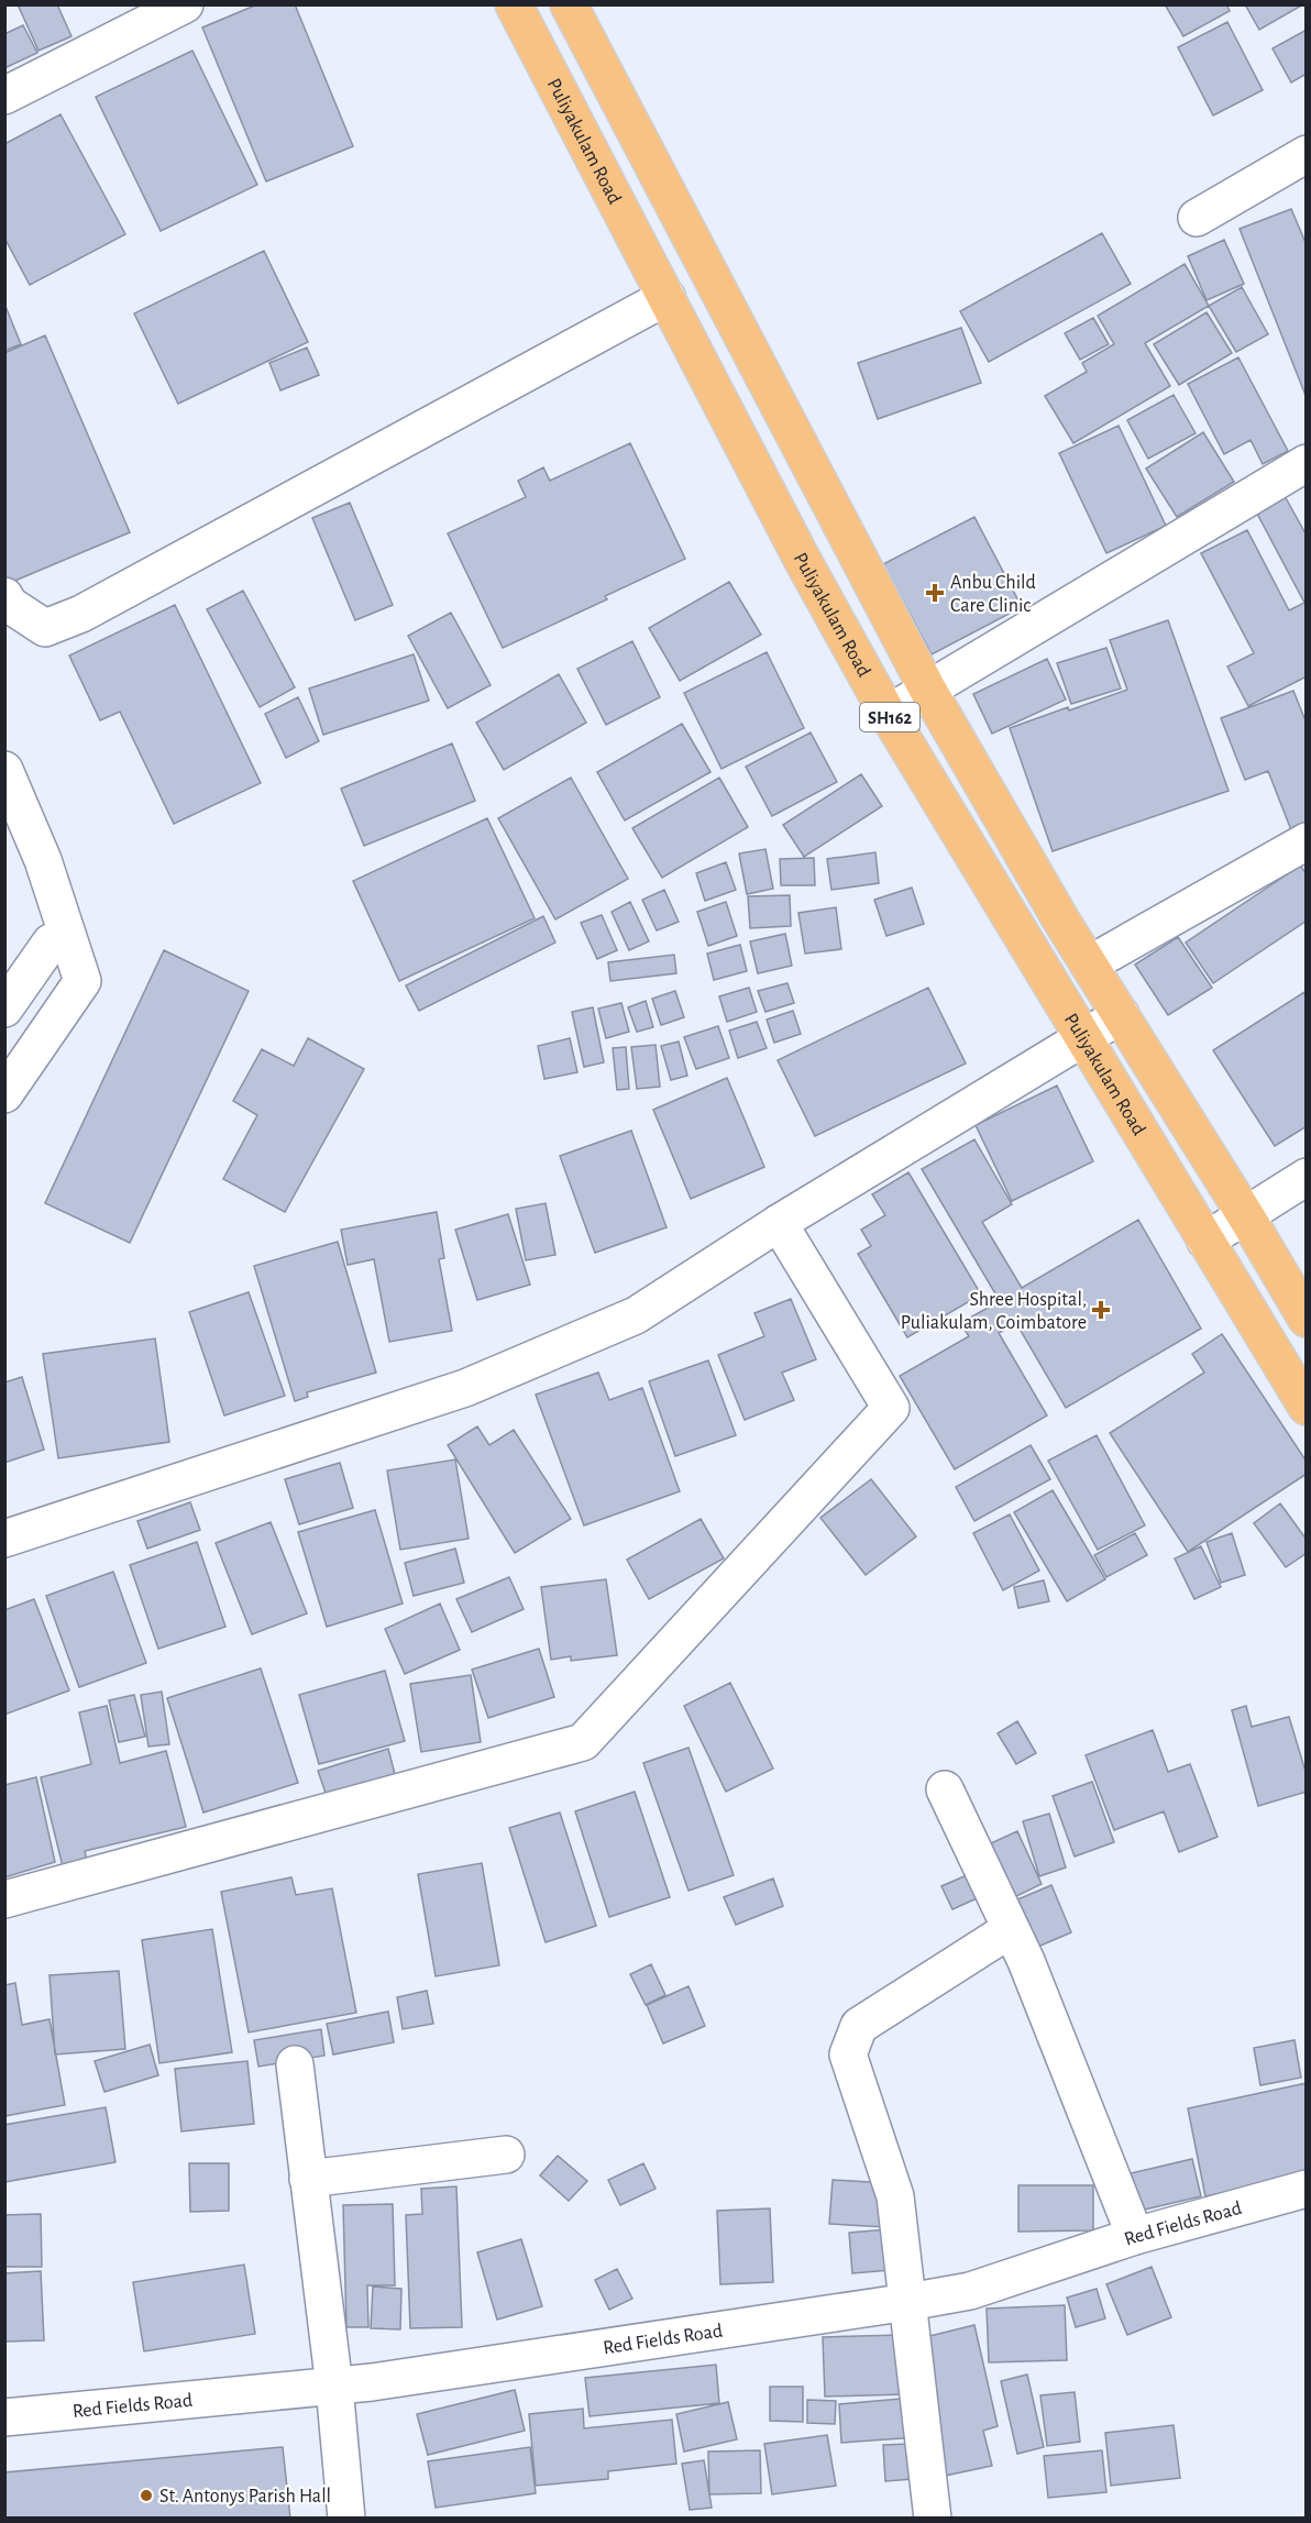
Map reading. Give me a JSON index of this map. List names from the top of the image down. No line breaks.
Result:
{"streets":{"main road":["Puliyakulam Road","SH162"],"street":["Red Fields Road"]},"places":{"health":["Anbu Child Care Clinic","Shree Hospital, Puliakulam, Coimbatore"],"other":["St. Antonys Parish Hall"]}}
